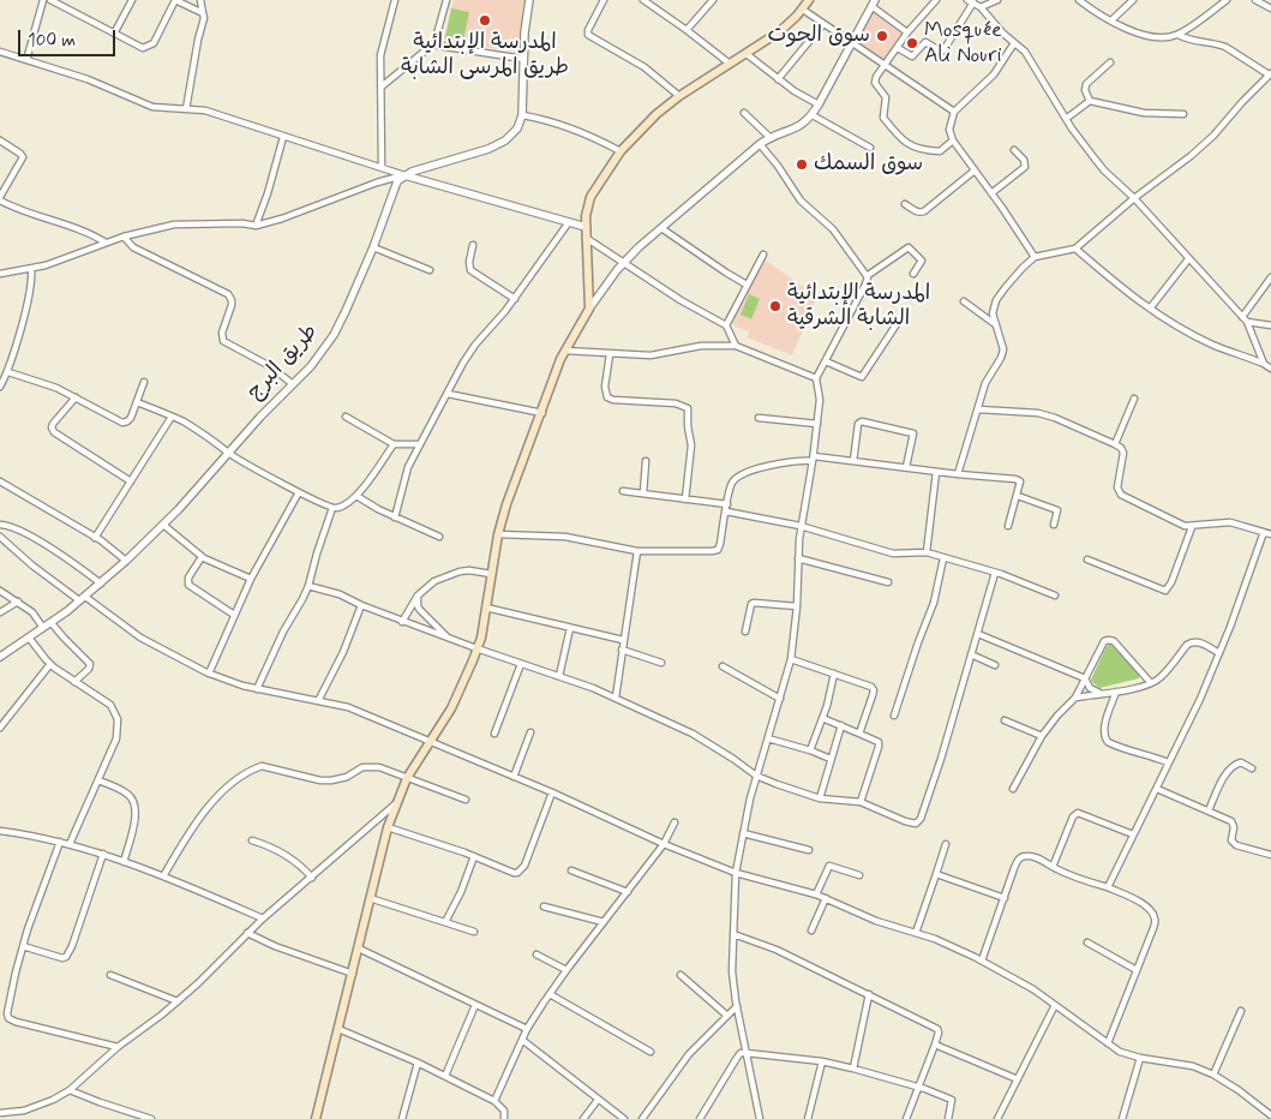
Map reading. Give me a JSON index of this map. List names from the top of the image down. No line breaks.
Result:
{"streets":{"street":["طريق البرج"]},"places":["المدرسة الإبتدائية طريق المرسى الشابة","سوق الحوت","Mosquée Ali Nouri","سوق السمك","المدرسة الإبتدائية الشابة الشرقية"],"scale_bar":"100 m"}
